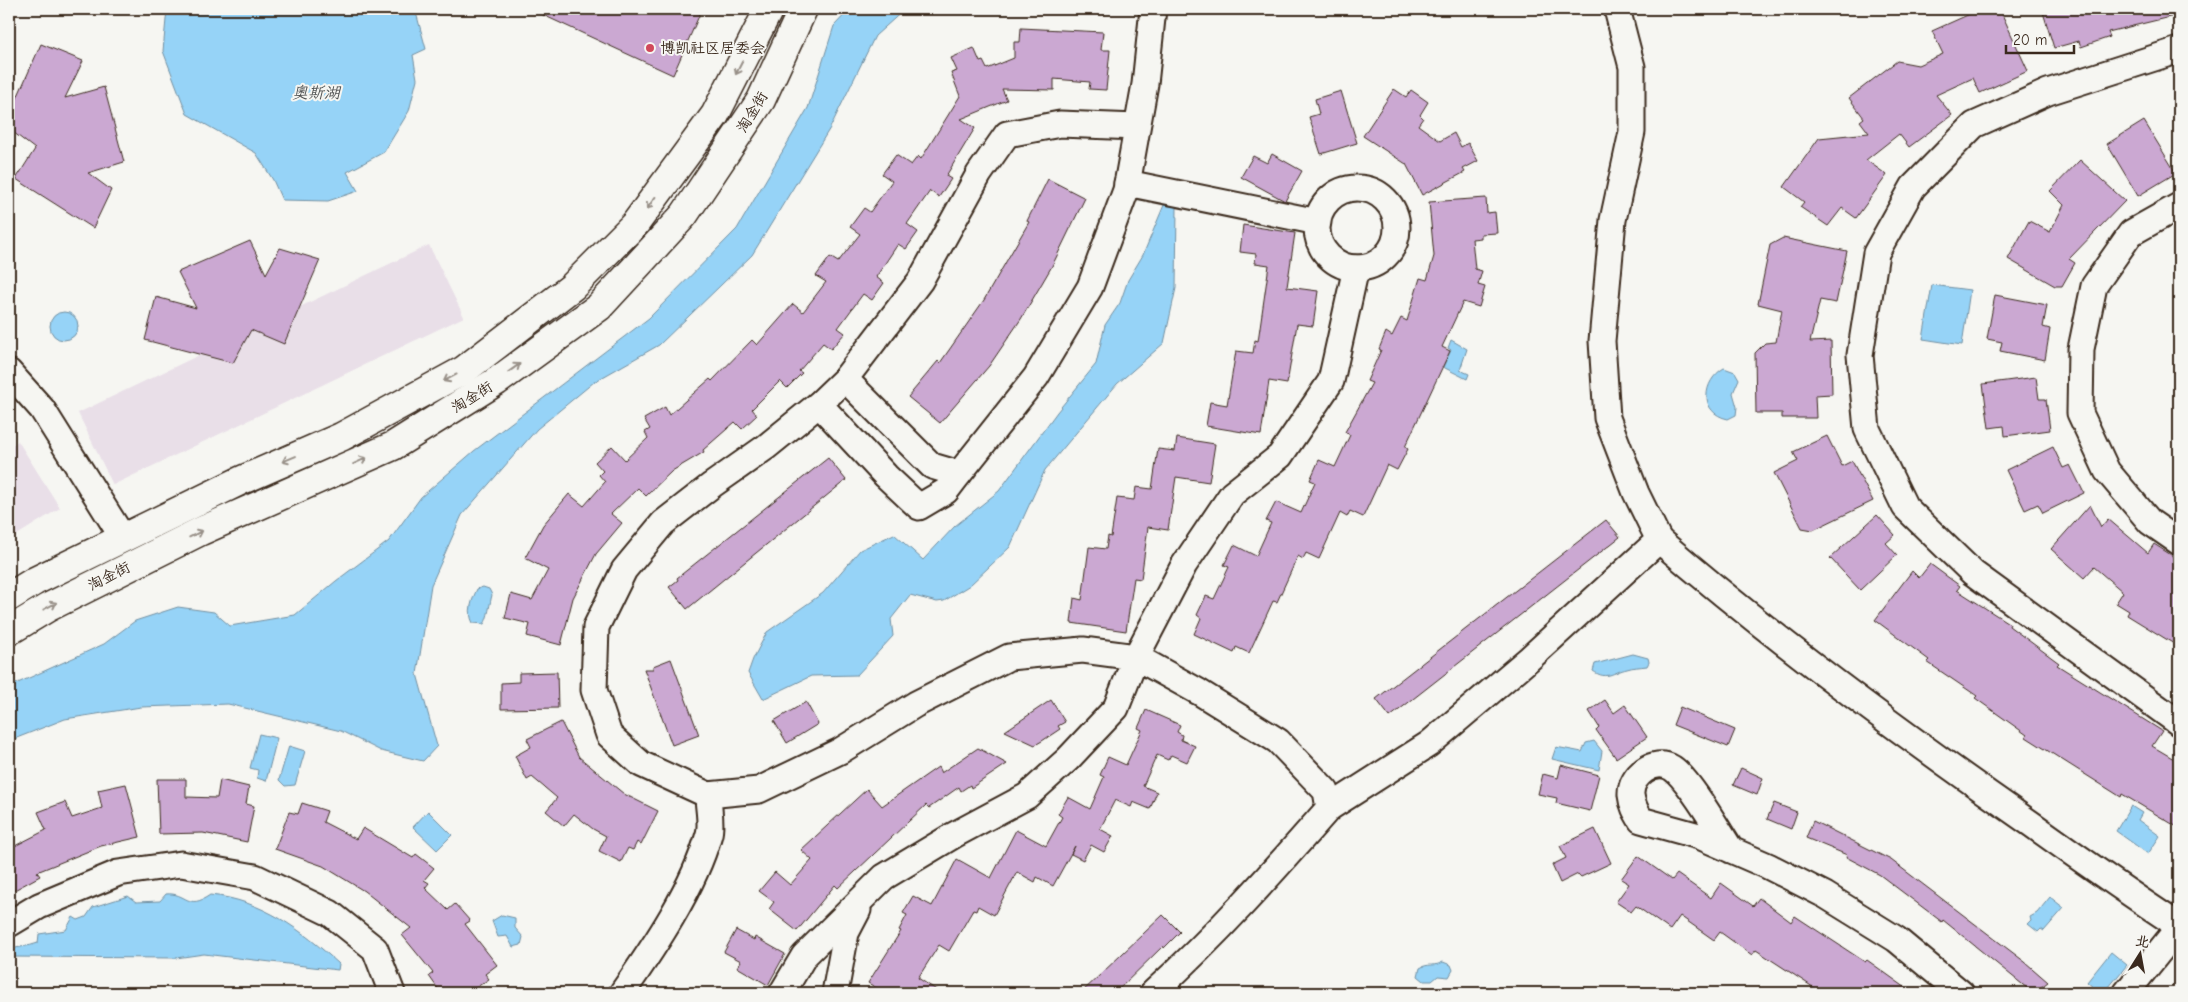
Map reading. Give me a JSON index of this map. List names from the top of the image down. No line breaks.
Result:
{"streets":{"street":["淘金街"]},"water":["奥斯湖"],"places":["博凯社区居委会"],"scale_bar":"20 m","north":"top"}
